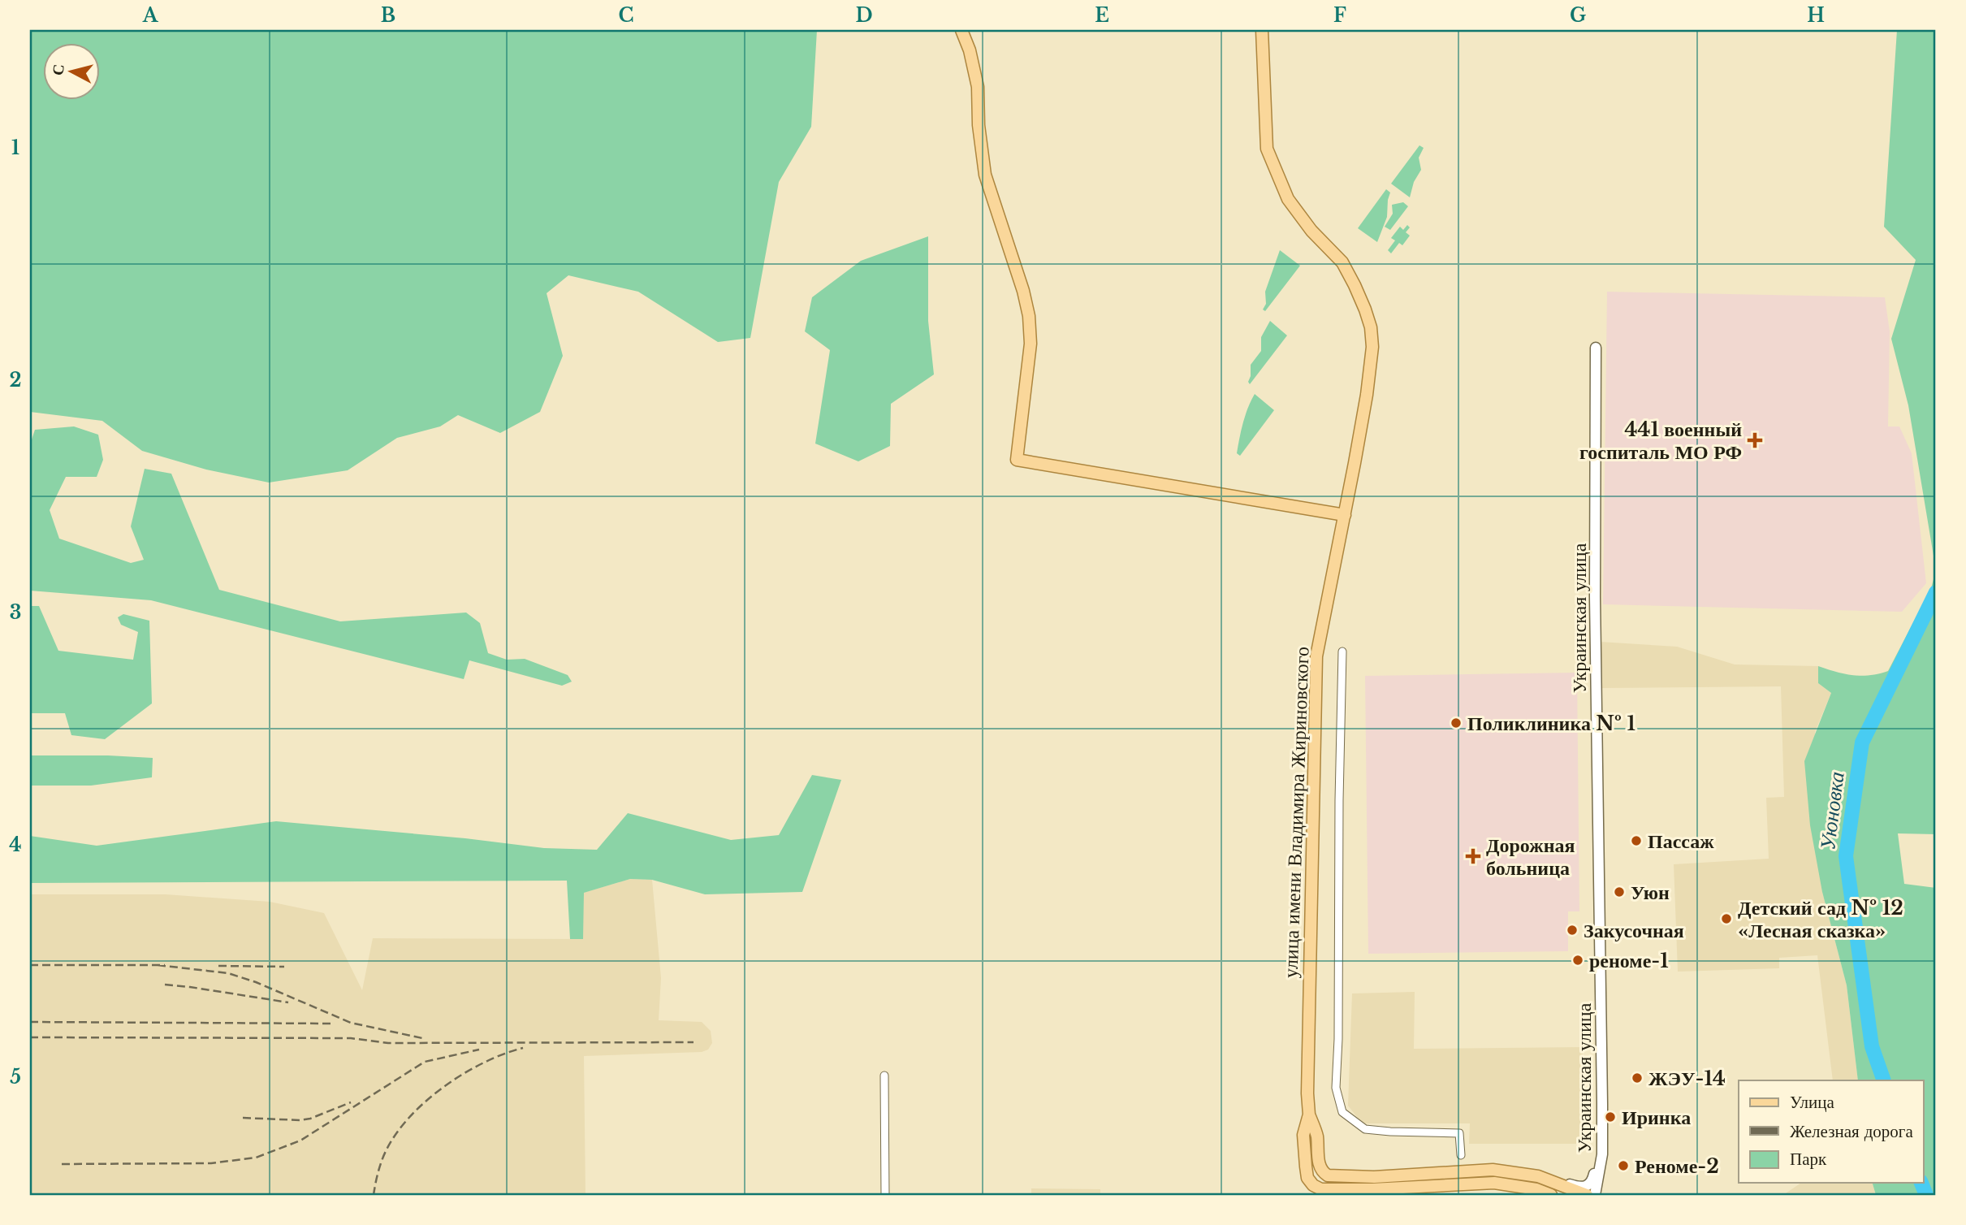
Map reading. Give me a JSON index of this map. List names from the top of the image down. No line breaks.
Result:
{"streets":{"main road":["Украинская улица","улица имени Владимира Жириновского"]},"water":["Уюновка"],"places":{"health":["441 военный госпиталь МО РФ","Дорожная больница"],"other":["Поликлиника № 1","Пассаж","Уюн","Детский сад № 12 «Лесная сказка»","Закусочная","реноме-1","ЖЭУ-14","Иринка","Реноме-2"]},"legend":["Улица","Железная дорога","Парк"],"north":"left","grid":{"columns":["A","B","C","D","E","F","G","H"],"rows":["1","2","3","4","5"]}}
